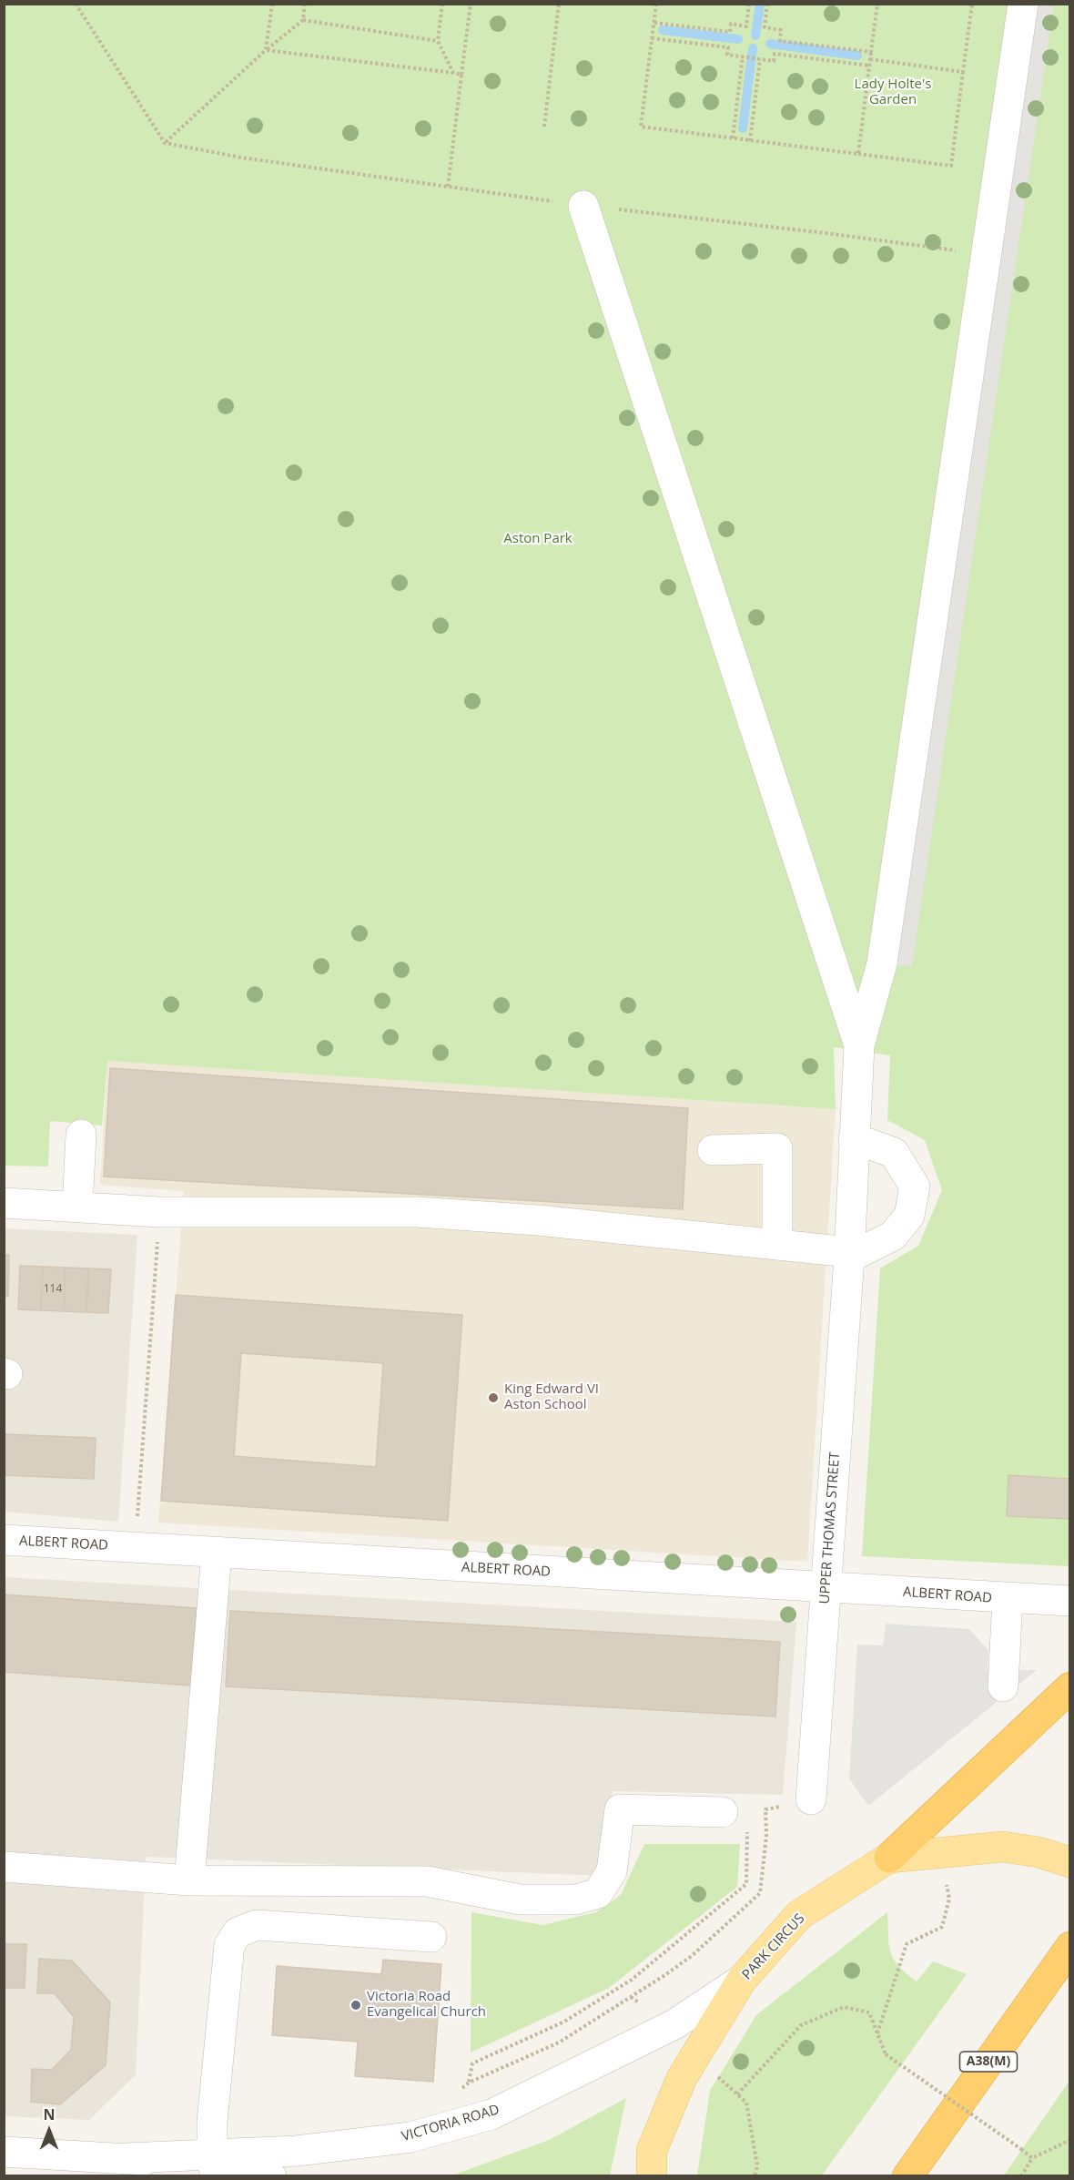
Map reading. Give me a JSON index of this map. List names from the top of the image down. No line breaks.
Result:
{"streets":{"highway":["A38(M)"],"main road":["PARK CIRCUS"],"street":["UPPER THOMAS STREET","ALBERT ROAD","VICTORIA ROAD"]},"crossings":[["UPPER THOMAS STREET","ALBERT ROAD"],["PARK CIRCUS","VICTORIA ROAD"]],"parks":["Lady Holte's Garden","Aston Park"],"places":["King Edward VI Aston School","Victoria Road Evangelical Church"],"house_numbers":["114"],"north":"top"}
